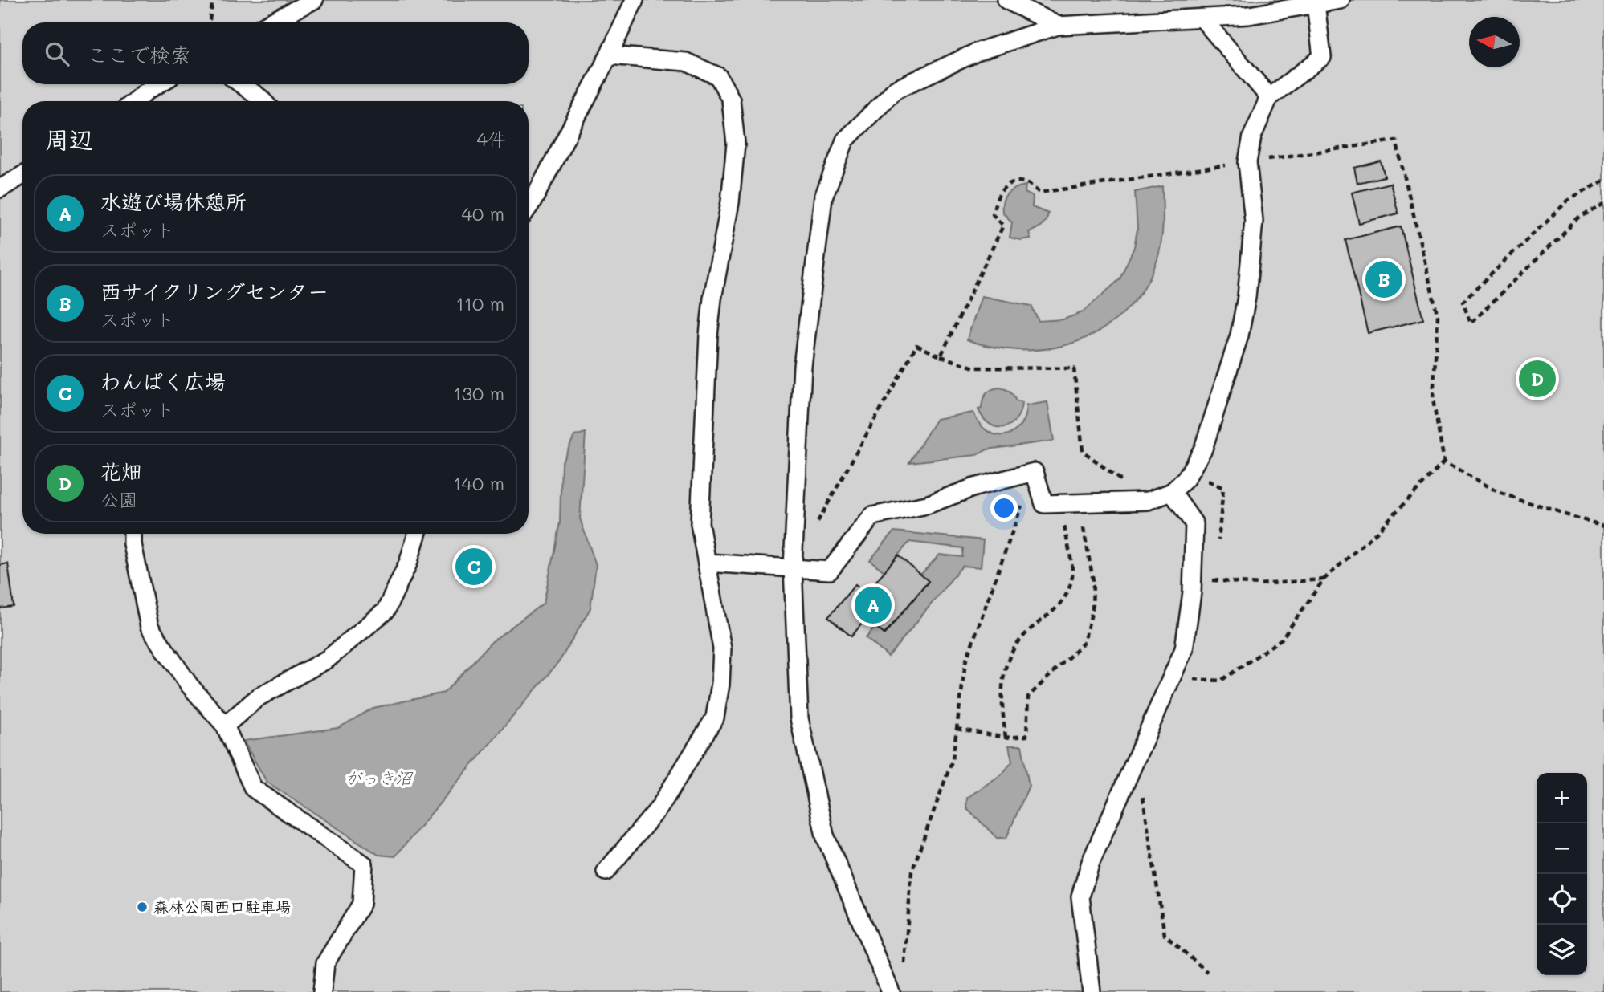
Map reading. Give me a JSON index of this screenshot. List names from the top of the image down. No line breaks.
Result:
{"water":["がっき沼"],"places":["森林公園西口駐車場"],"north":"left","page":{"search":"ここで検索","heading":["周辺","4件"],"list":[{"mark":"A","name":"水遊び場休憩所","note":"スポット","value":"40 m"},{"mark":"B","name":"西サイクリングセンター","note":"スポット","value":"110 m"},{"mark":"C","name":"わんぱく広場","note":"スポット","value":"130 m"},{"mark":"D","name":"花畑","note":"公園","value":"140 m"}],"pins":["B","D","C","A"],"map_buttons":["+","−"]}}
